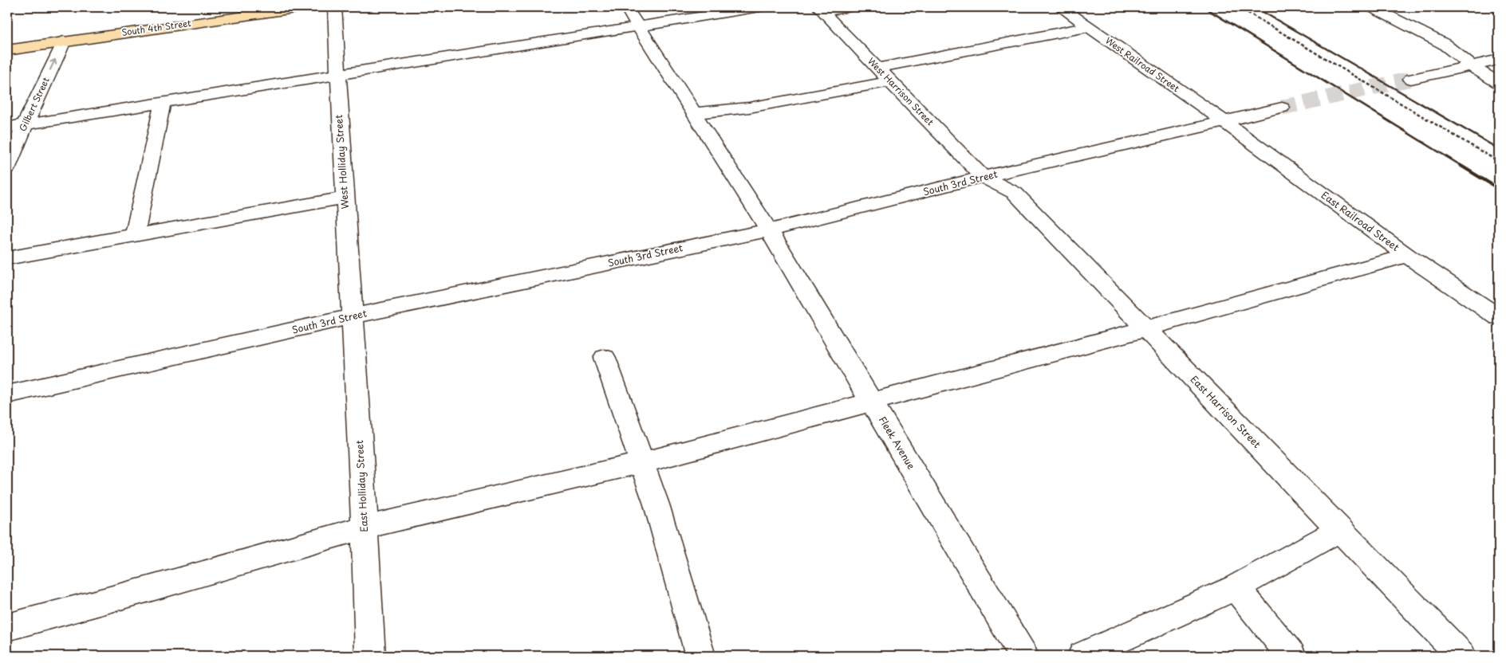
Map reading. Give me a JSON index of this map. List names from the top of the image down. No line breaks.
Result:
{"streets":{"main road":["South 4th Street"],"street":["West Railroad Street","West Harrison Street","Gilbert Street","West Holliday Street","South 3rd Street","East Railroad Street","East Harrison Street","Fleek Avenue","East Holliday Street"]},"crossings":[["South 4th Street","Gilbert Street"],["West Railroad Street","South 3rd Street"],["West Railroad Street","East Railroad Street"],["West Harrison Street","South 3rd Street"],["West Harrison Street","East Harrison Street"],["West Holliday Street","South 3rd Street"],["West Holliday Street","East Holliday Street"],["South 3rd Street","East Railroad Street"],["South 3rd Street","East Harrison Street"],["South 3rd Street","Fleek Avenue"],["South 3rd Street","East Holliday Street"]]}
